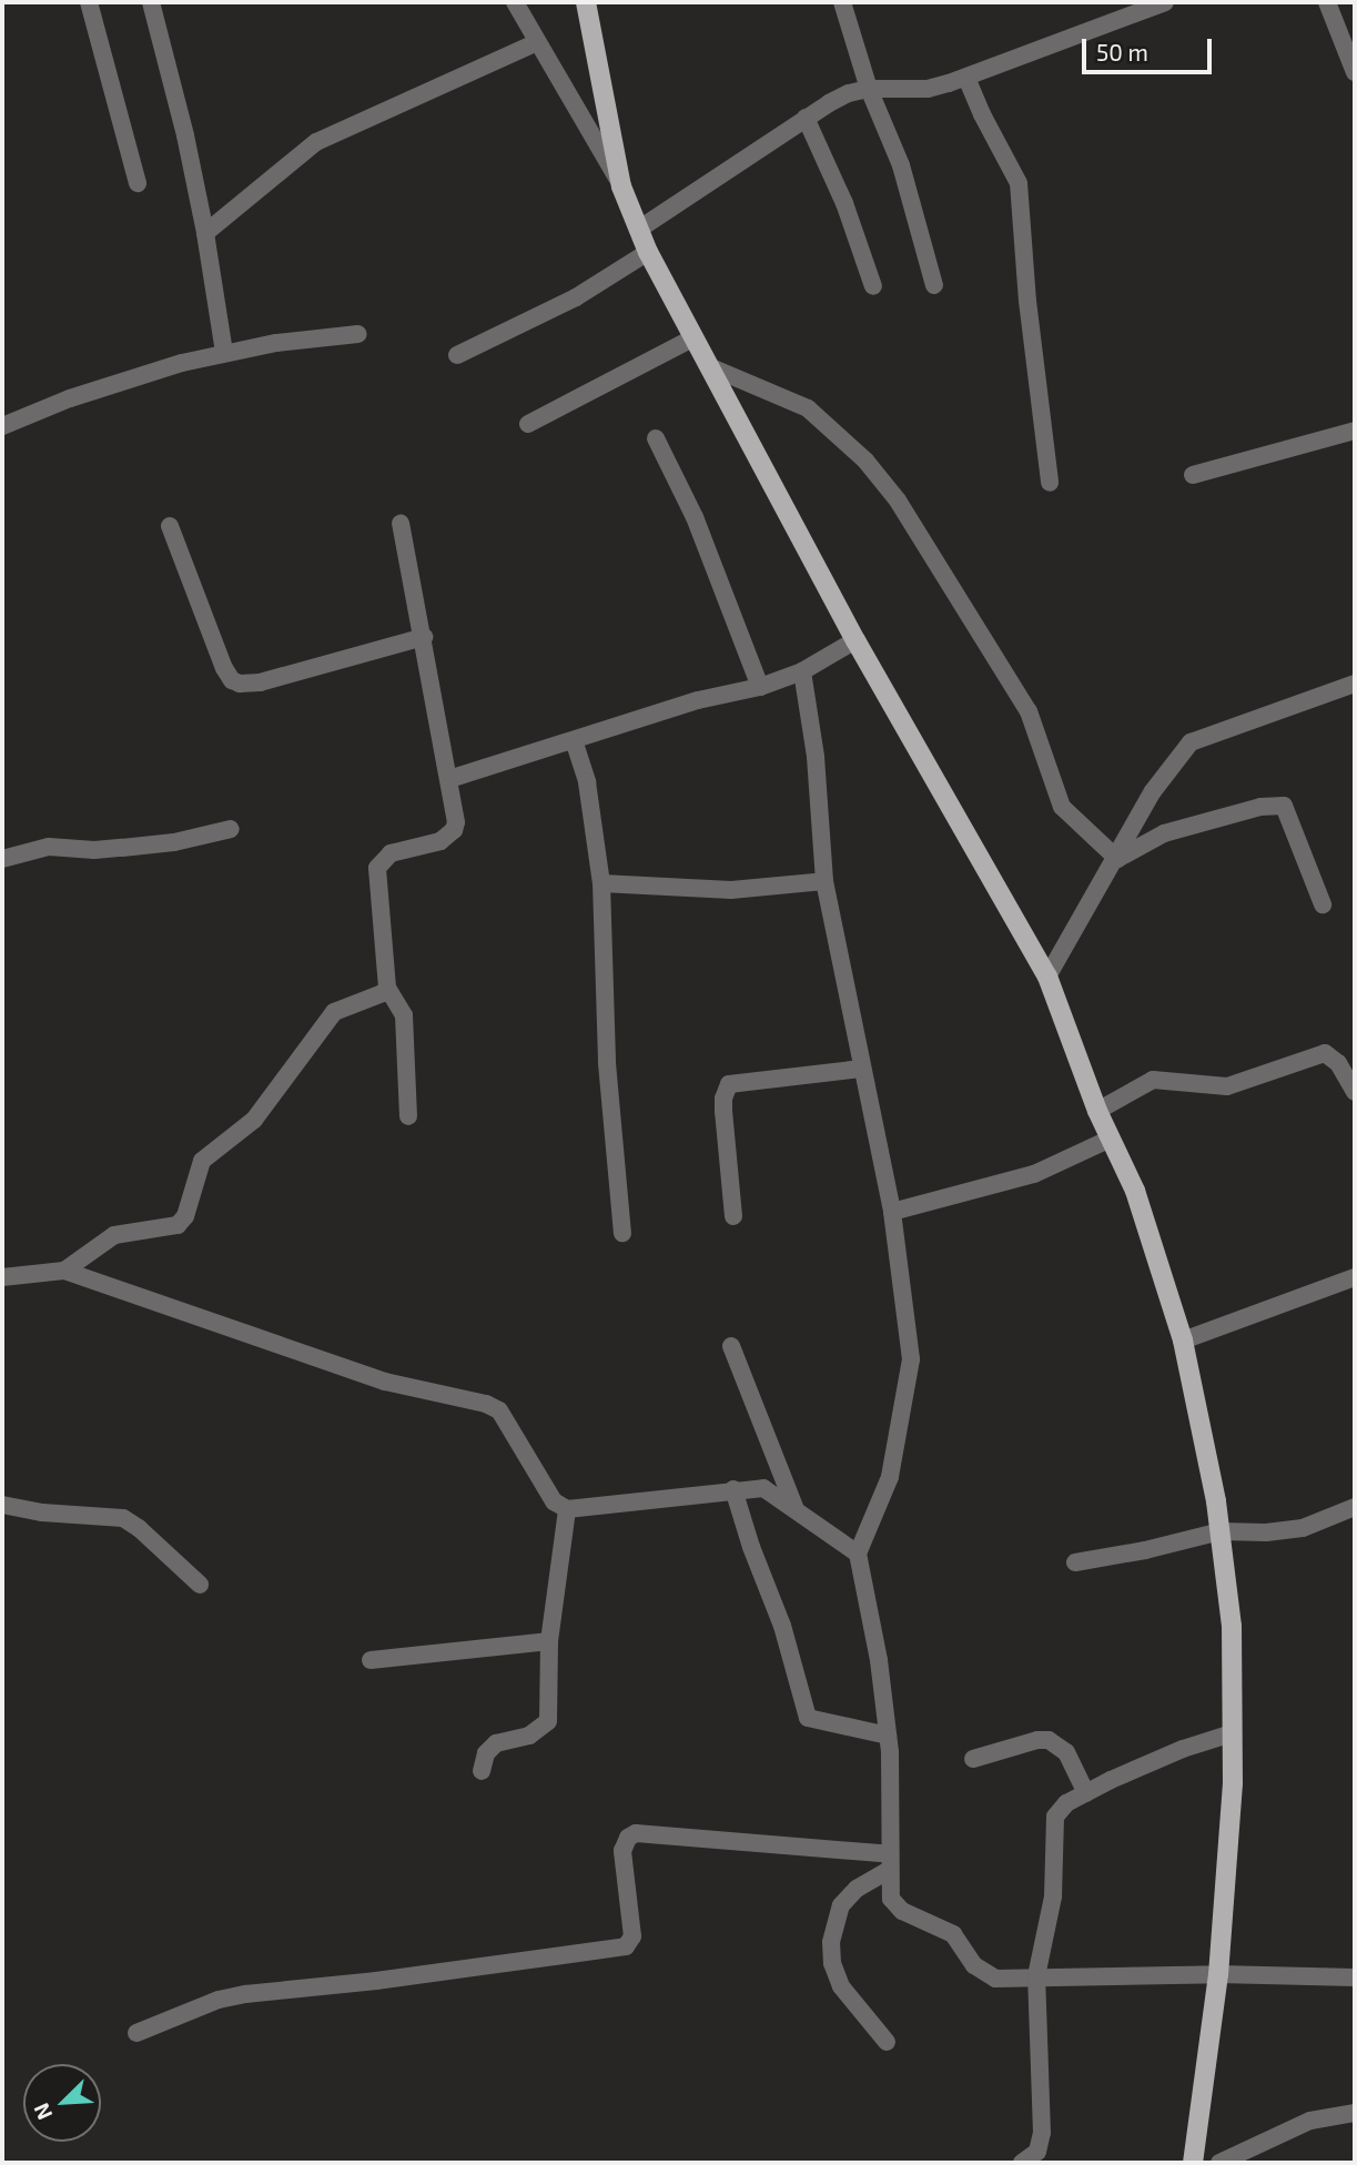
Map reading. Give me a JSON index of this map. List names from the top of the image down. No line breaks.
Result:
{"scale_bar":"50 m","north":"bottom left"}
